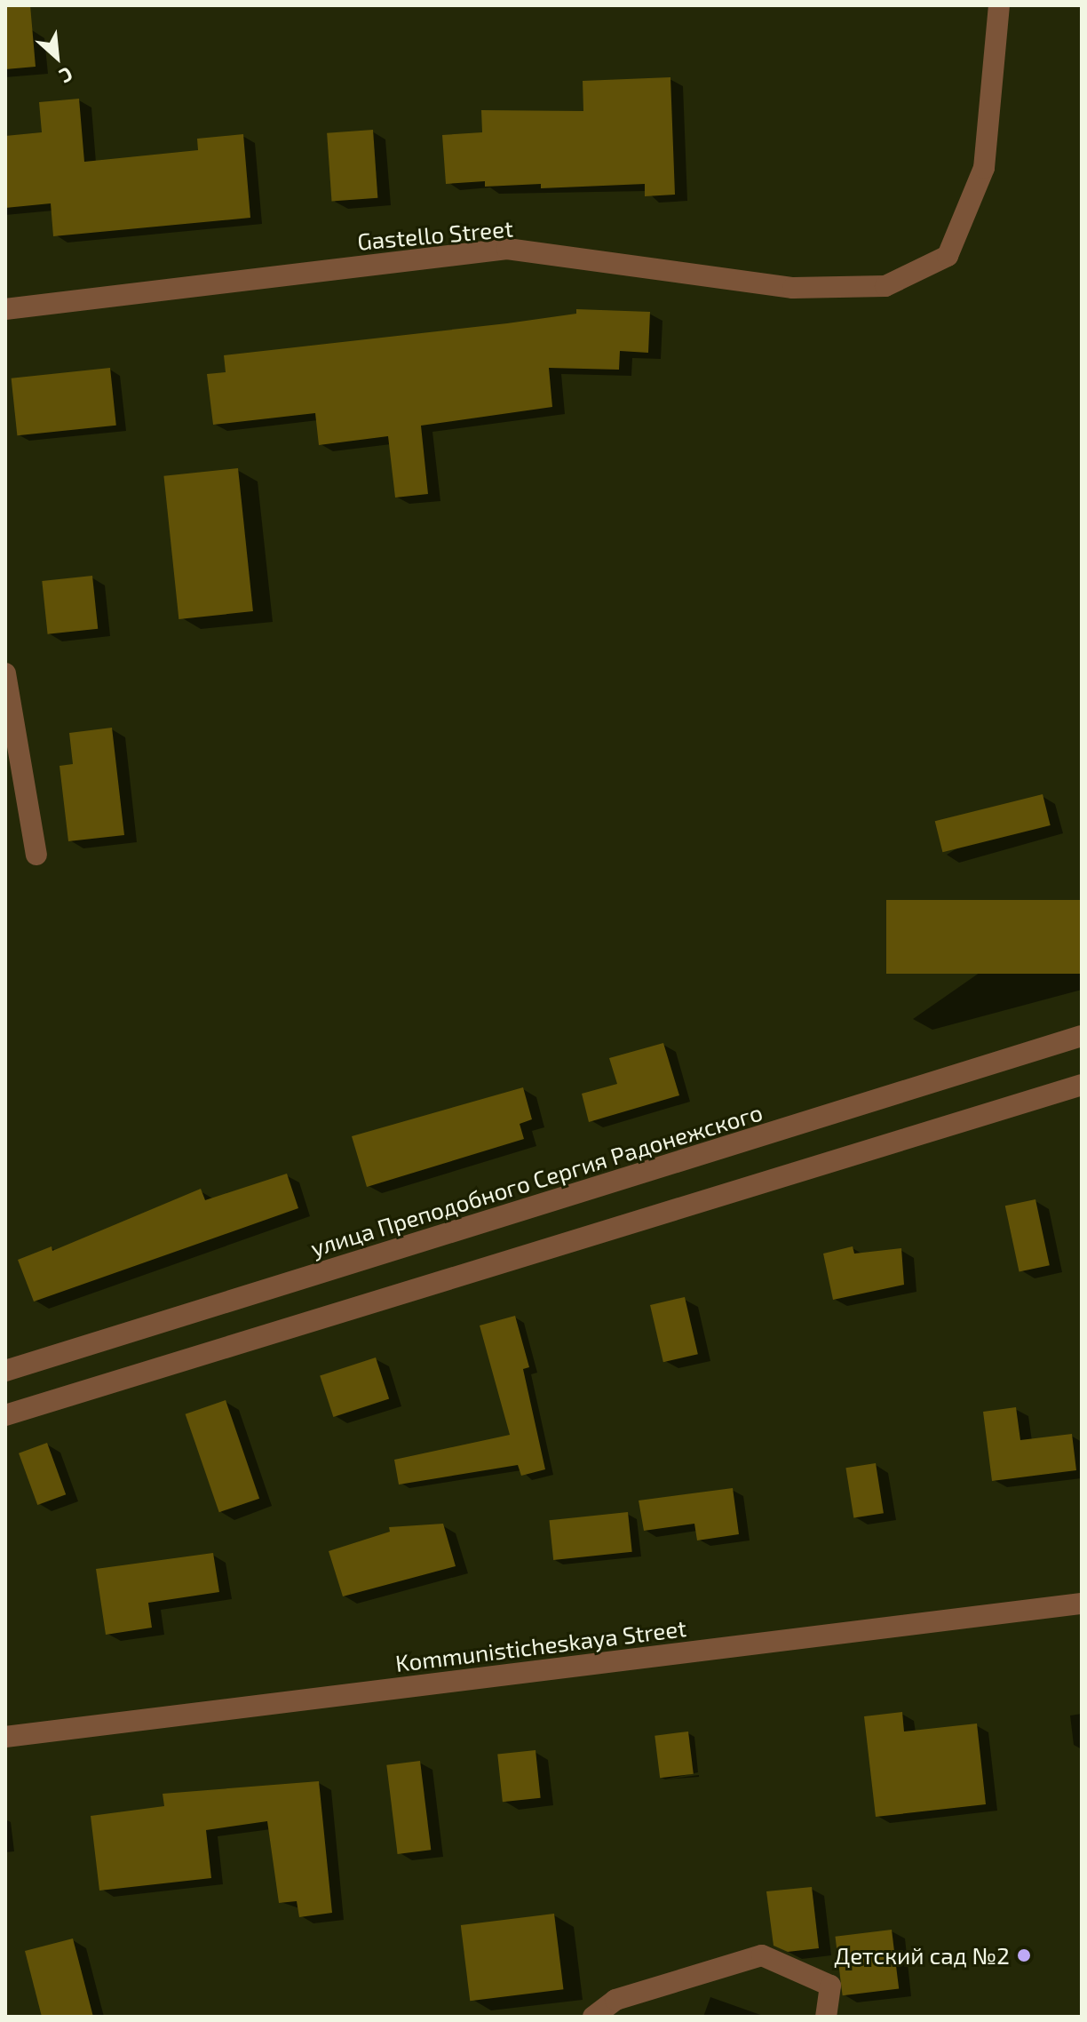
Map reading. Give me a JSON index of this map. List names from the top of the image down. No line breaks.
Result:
{"streets":{"street":["Gastello Street","улица Преподобного Сергия Радонежского","Kommunisticheskaya Street"]},"places":["Детский сад №2"],"north":"bottom right"}
